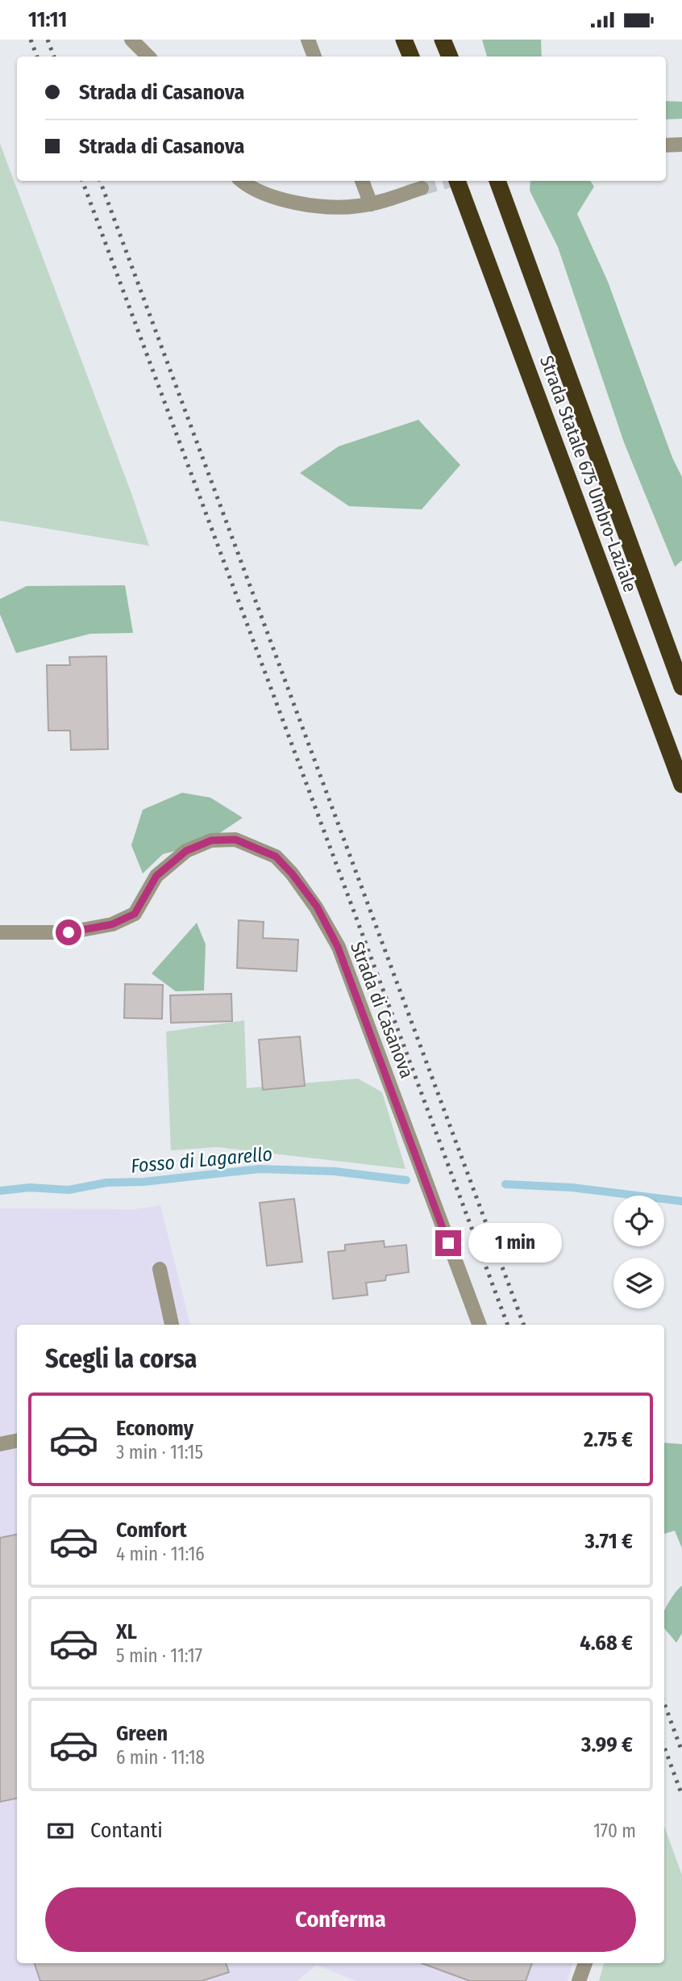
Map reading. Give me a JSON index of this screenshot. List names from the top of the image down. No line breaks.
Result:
{"streets":{"highway":["Strada Statale 675 Umbro-Laziale"],"street":["Strada di Casanova"]},"water":["Fosso di Lagarello"],"page":{"status":"11:11","banner":["Strada di Casanova","Strada di Casanova"],"bubble":"1 min","heading":"Scegli la corsa","list":[{"name":"Economy","note":"3 min · 11:15","value":"2.75 €"},{"name":"Comfort","note":"4 min · 11:16","value":"3.71 €"},{"name":"XL","note":"5 min · 11:17","value":"4.68 €"},{"name":"Green","note":"6 min · 11:18","value":"3.99 €"}],"pay":["Contanti","170 m"],"buttons":"Conferma"}}
